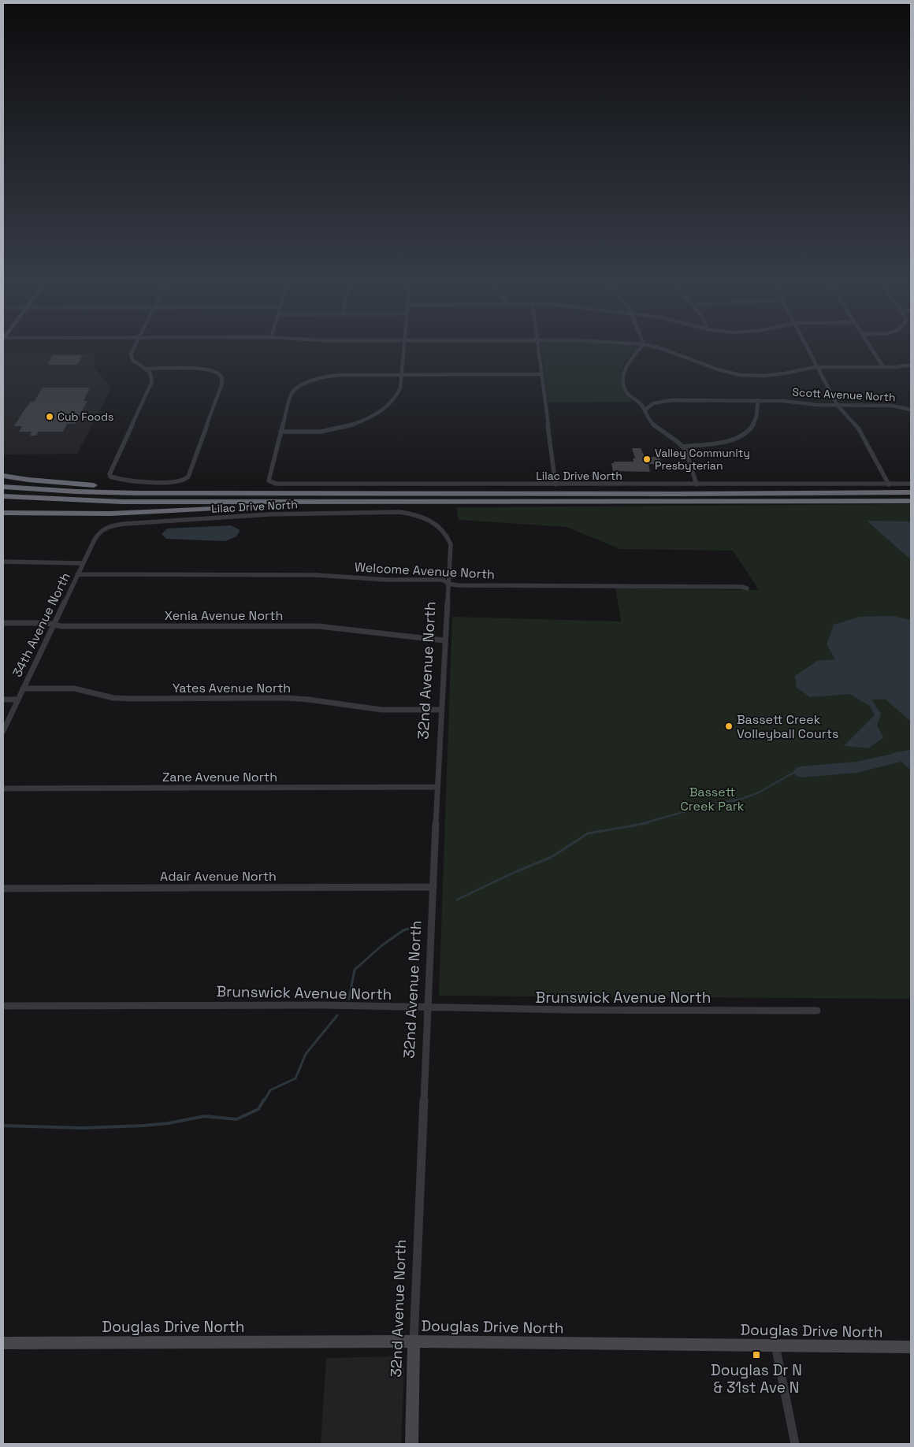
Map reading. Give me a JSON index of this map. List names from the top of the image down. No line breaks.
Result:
{"streets":{"street":["Scott Avenue North","Lilac Drive North","Welcome Avenue North","Xenia Avenue North","34th Avenue North","32nd Avenue North","Yates Avenue North","Zane Avenue North","Adair Avenue North","Brunswick Avenue North","Douglas Drive North"]},"crossings":[["Lilac Drive North","34th Avenue North"],["Lilac Drive North","32nd Avenue North"],["Welcome Avenue North","34th Avenue North"],["Welcome Avenue North","32nd Avenue North"],["Xenia Avenue North","34th Avenue North"],["Xenia Avenue North","32nd Avenue North"],["34th Avenue North","Yates Avenue North"],["32nd Avenue North","Yates Avenue North"],["32nd Avenue North","Zane Avenue North"],["32nd Avenue North","Adair Avenue North"],["32nd Avenue North","Brunswick Avenue North"],["32nd Avenue North","Douglas Drive North"]],"parks":["Bassett Creek Park"],"places":{"other":["Cub Foods","Valley Community Presbyterian","Bassett Creek Volleyball Courts"],"transit":["Douglas Dr N & 31st Ave N"]}}
